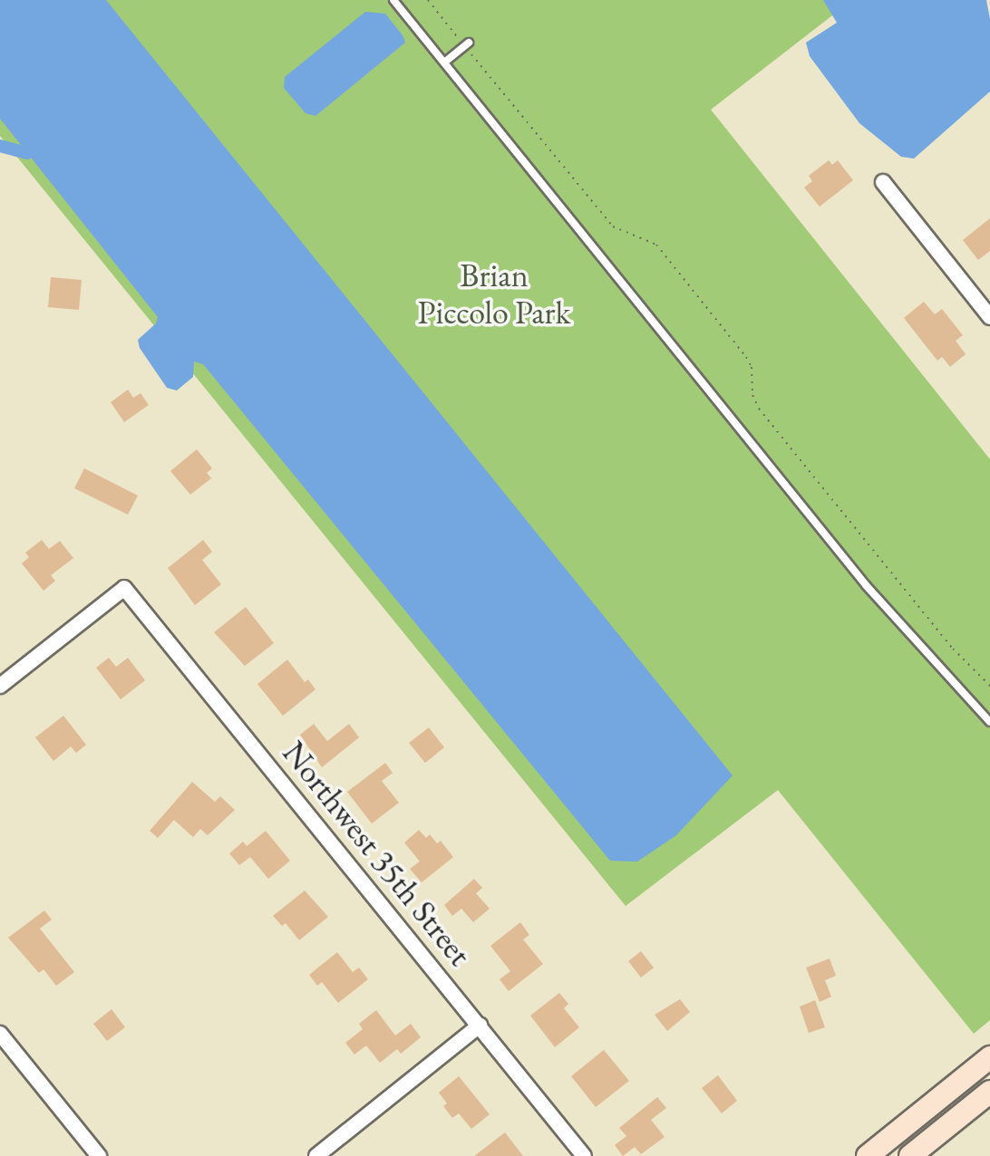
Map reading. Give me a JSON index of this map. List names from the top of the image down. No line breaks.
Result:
{"streets":{"street":["Northwest 35th Street"]},"parks":["Brian Piccolo Park"]}
